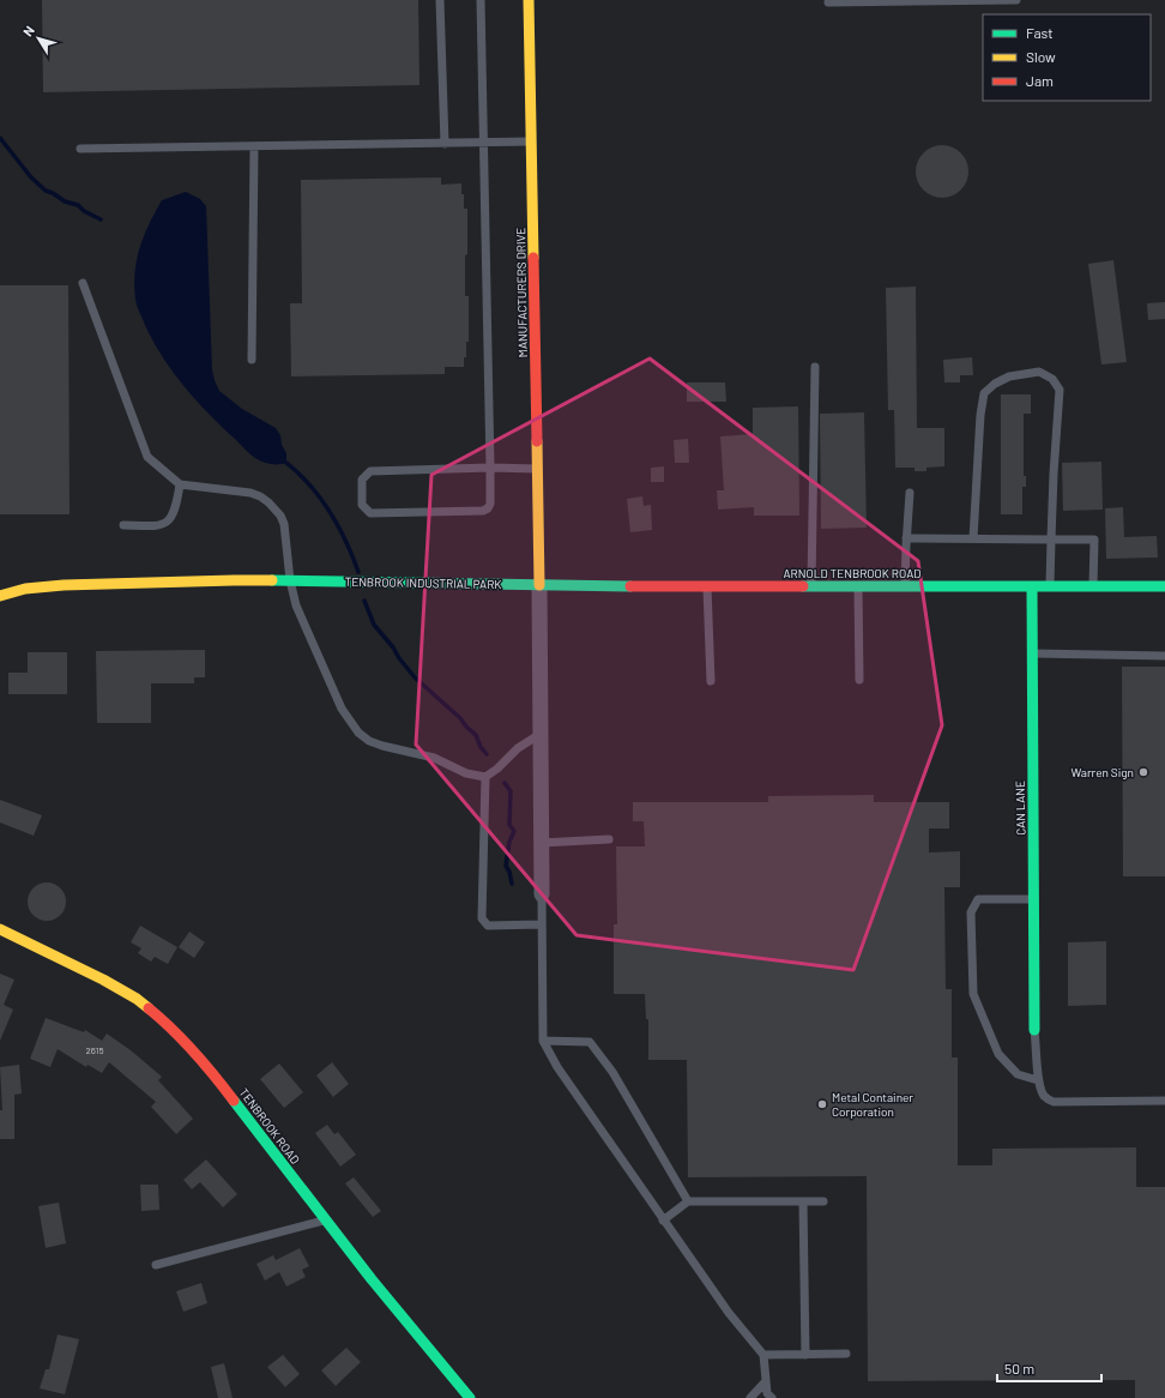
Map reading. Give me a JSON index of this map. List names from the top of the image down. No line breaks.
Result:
{"streets":{"street":["MANUFACTURERS DRIVE","ARNOLD TENBROOK ROAD","TENBROOK INDUSTRIAL PARK","CAN LANE","TENBROOK ROAD"]},"crossings":[["MANUFACTURERS DRIVE","ARNOLD TENBROOK ROAD"],["MANUFACTURERS DRIVE","TENBROOK INDUSTRIAL PARK"],["ARNOLD TENBROOK ROAD","TENBROOK INDUSTRIAL PARK"],["ARNOLD TENBROOK ROAD","CAN LANE"]],"places":["Warren Sign","Metal Container Corporation"],"house_numbers":["2615"],"legend":["Fast","Slow","Jam"],"scale_bar":"50 m","north":"top left"}
